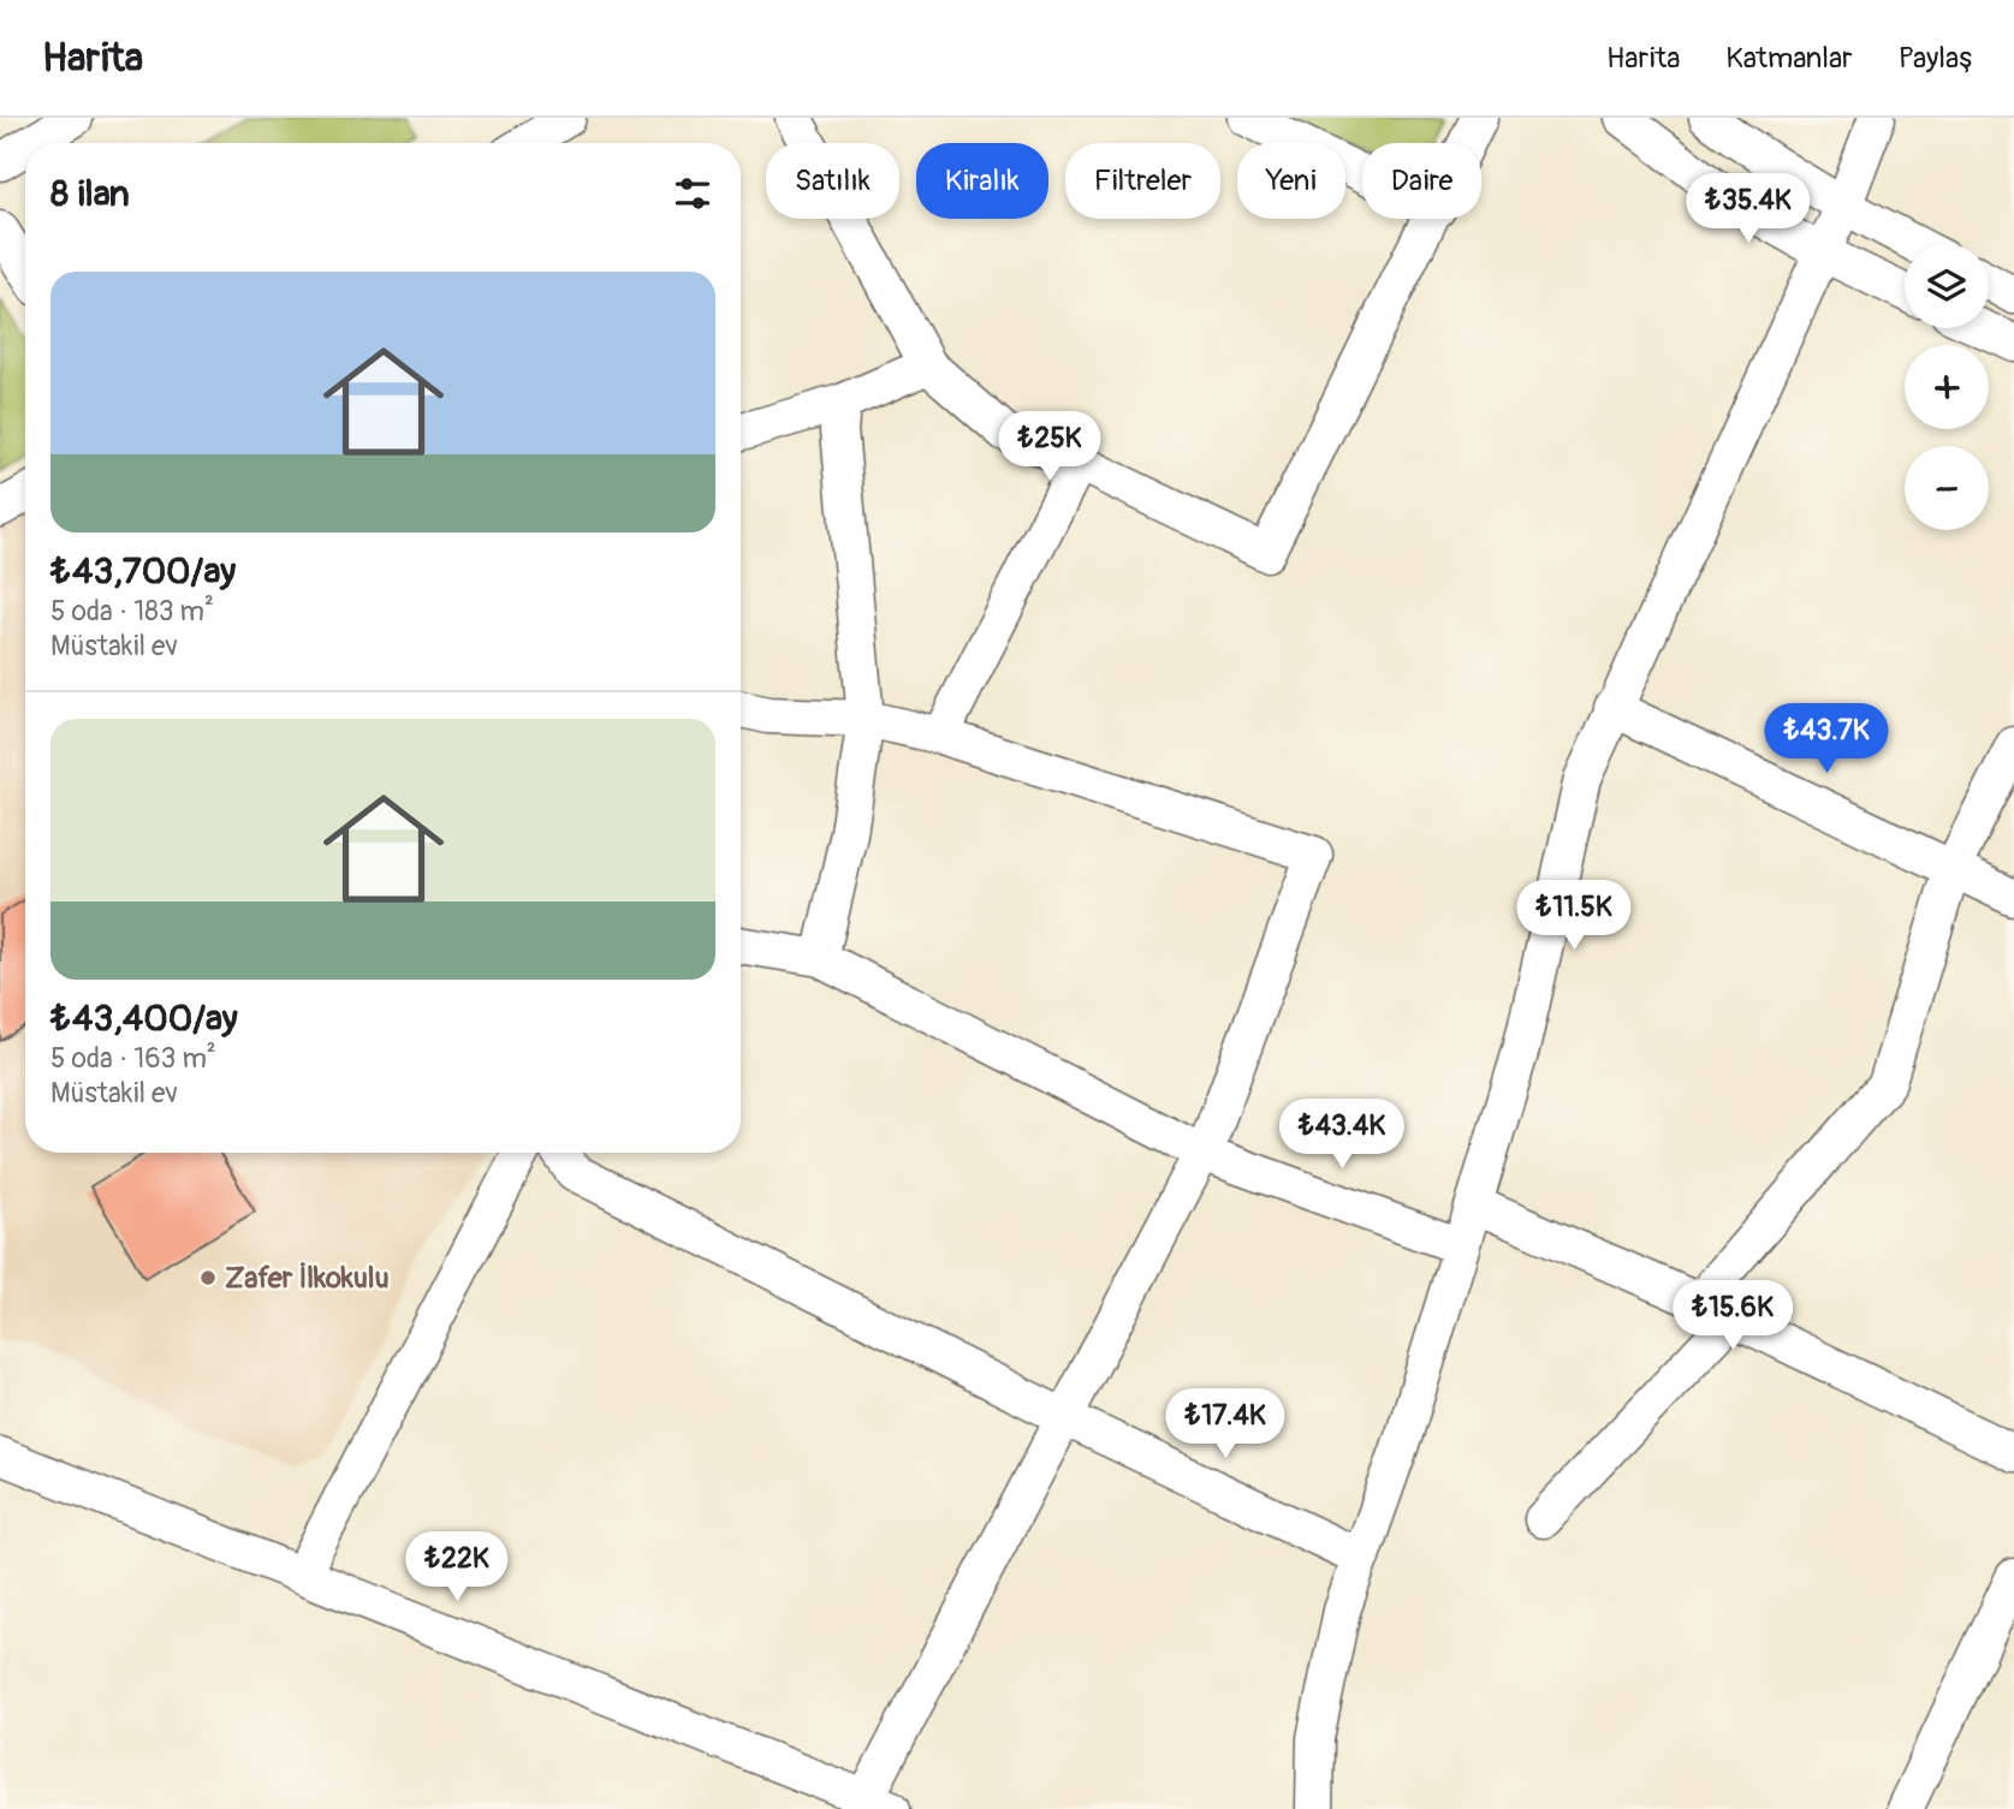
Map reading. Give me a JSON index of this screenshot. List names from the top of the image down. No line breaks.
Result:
{"places":["Zafer İlkokulu"],"page":{"header":"Harita","nav":["Harita","Katmanlar","Paylaş"],"chip":["Satılık","Kiralık","Filtreler","Yeni","Daire"],"heading":"8 ilan","price":["₺35.4K","₺25K","₺43.7K","₺11.5K","₺43.4K","₺15.6K","₺17.4K","₺22K"],"map_buttons":["+","−"],"list":[{"name":"₺43,700/ay","note":"5 oda · 183 m² · Müstakil ev"},{"name":"₺43,400/ay","note":"5 oda · 163 m² · Müstakil ev"}]}}
